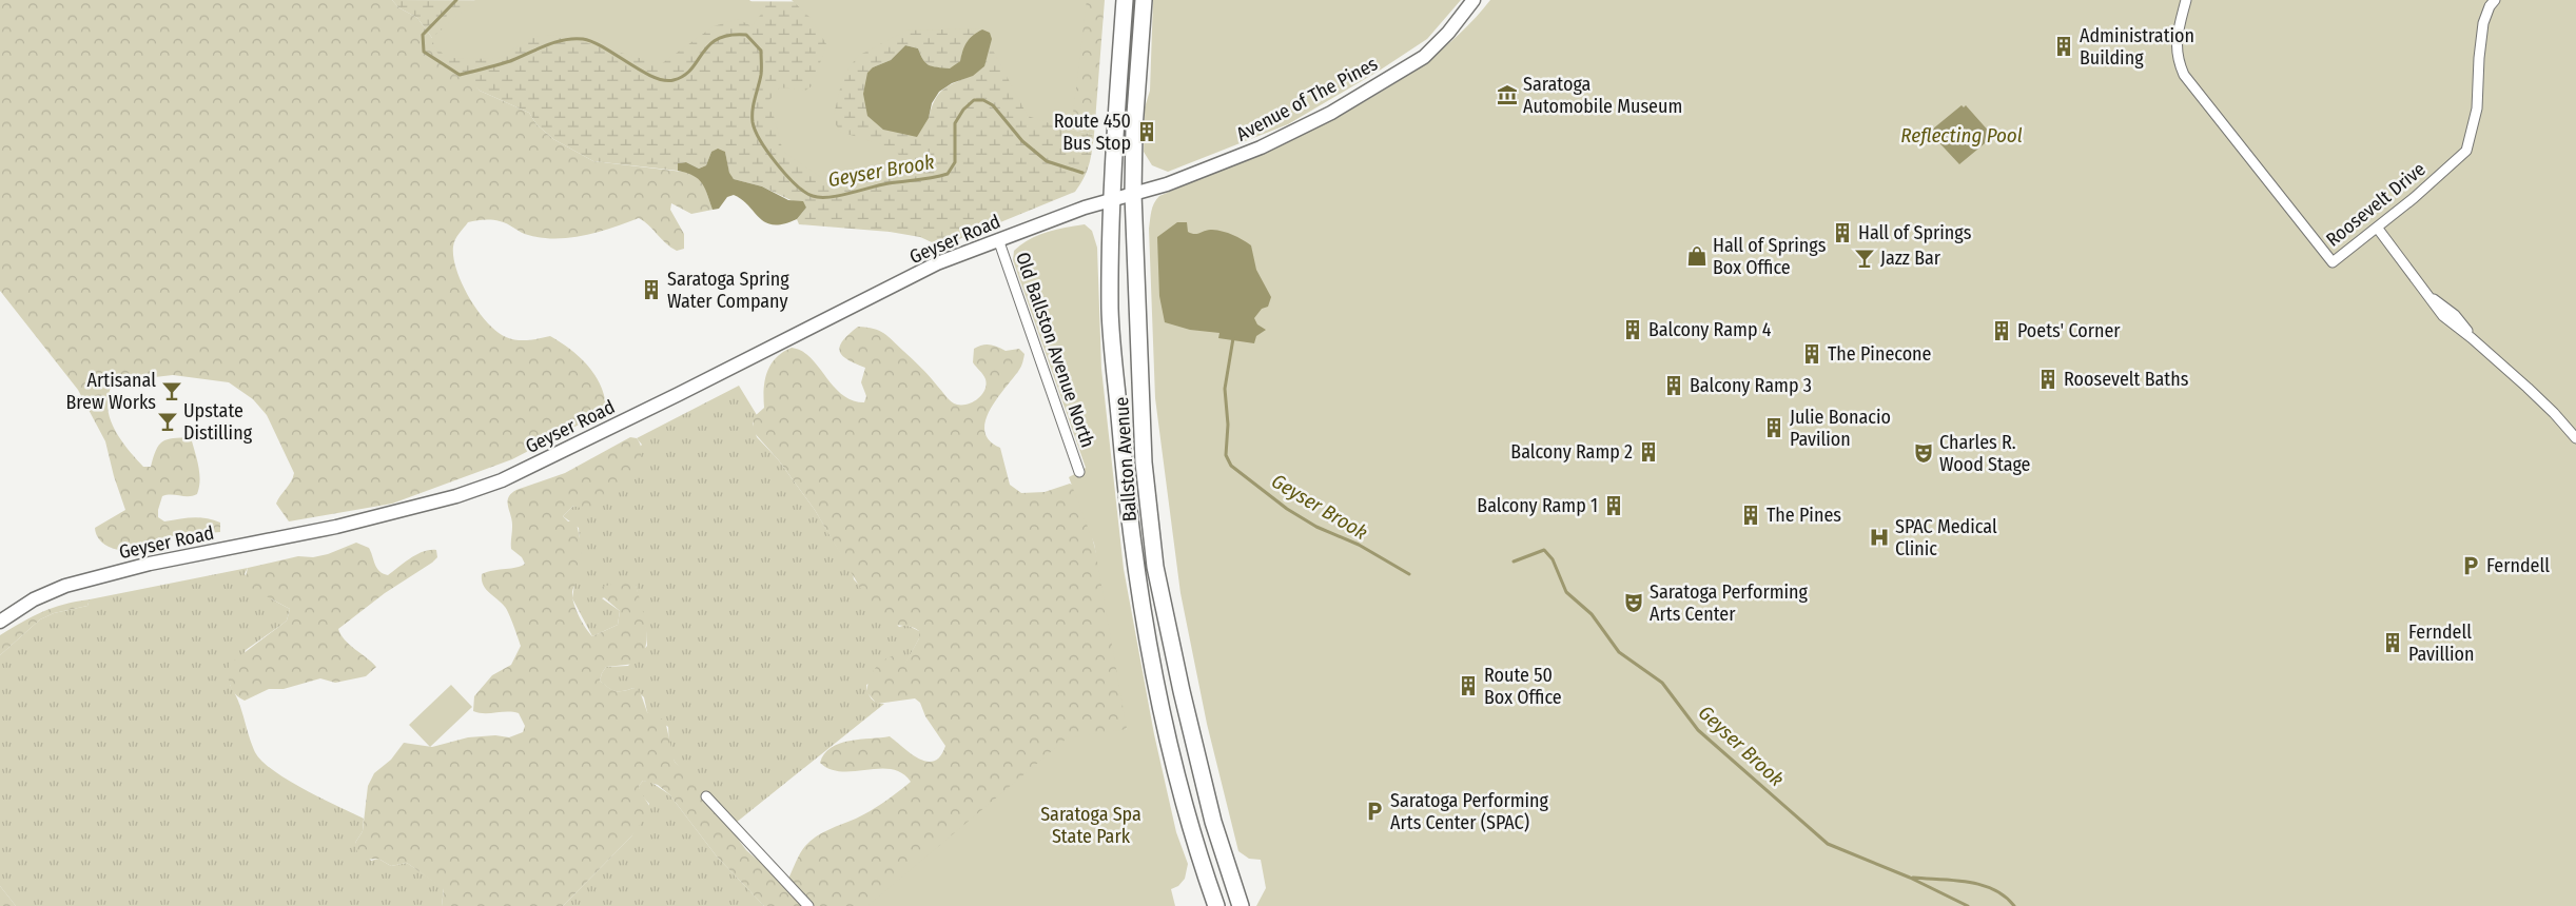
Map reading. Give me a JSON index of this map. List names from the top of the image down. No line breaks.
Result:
{"streets":{"highway":["Ballston Avenue"],"street":["Avenue of The Pines","Roosevelt Drive","Geyser Road","Old Ballston Avenue North"]},"crossings":[["Avenue of The Pines","Geyser Road"],["Avenue of The Pines","Ballston Avenue"],["Geyser Road","Old Ballston Avenue North"],["Geyser Road","Ballston Avenue"]],"water":["Reflecting Pool","Geyser Brook"],"parks":["Saratoga Spa State Park"],"places":{"building":["Administration Building","Route 450 Bus Stop","Hall of Springs","Saratoga Spring Water Company","Balcony Ramp 4","Poets' Corner","The Pinecone","Roosevelt Baths","Balcony Ramp 3","Julie Bonacio Pavilion","Balcony Ramp 2","Balcony Ramp 1","The Pines","Ferndell Pavillion","Route 50 Box Office"],"museum":["Saratoga Automobile Museum"],"shop":["Hall of Springs Box Office"],"bar":["Jazz Bar","Artisanal Brew Works","Upstate Distilling"],"theatre":["Charles R. Wood Stage","Saratoga Performing Arts Center"],"hospital":["SPAC Medical Clinic"],"parking":["Ferndell","Saratoga Performing Arts Center (SPAC)"]}}
